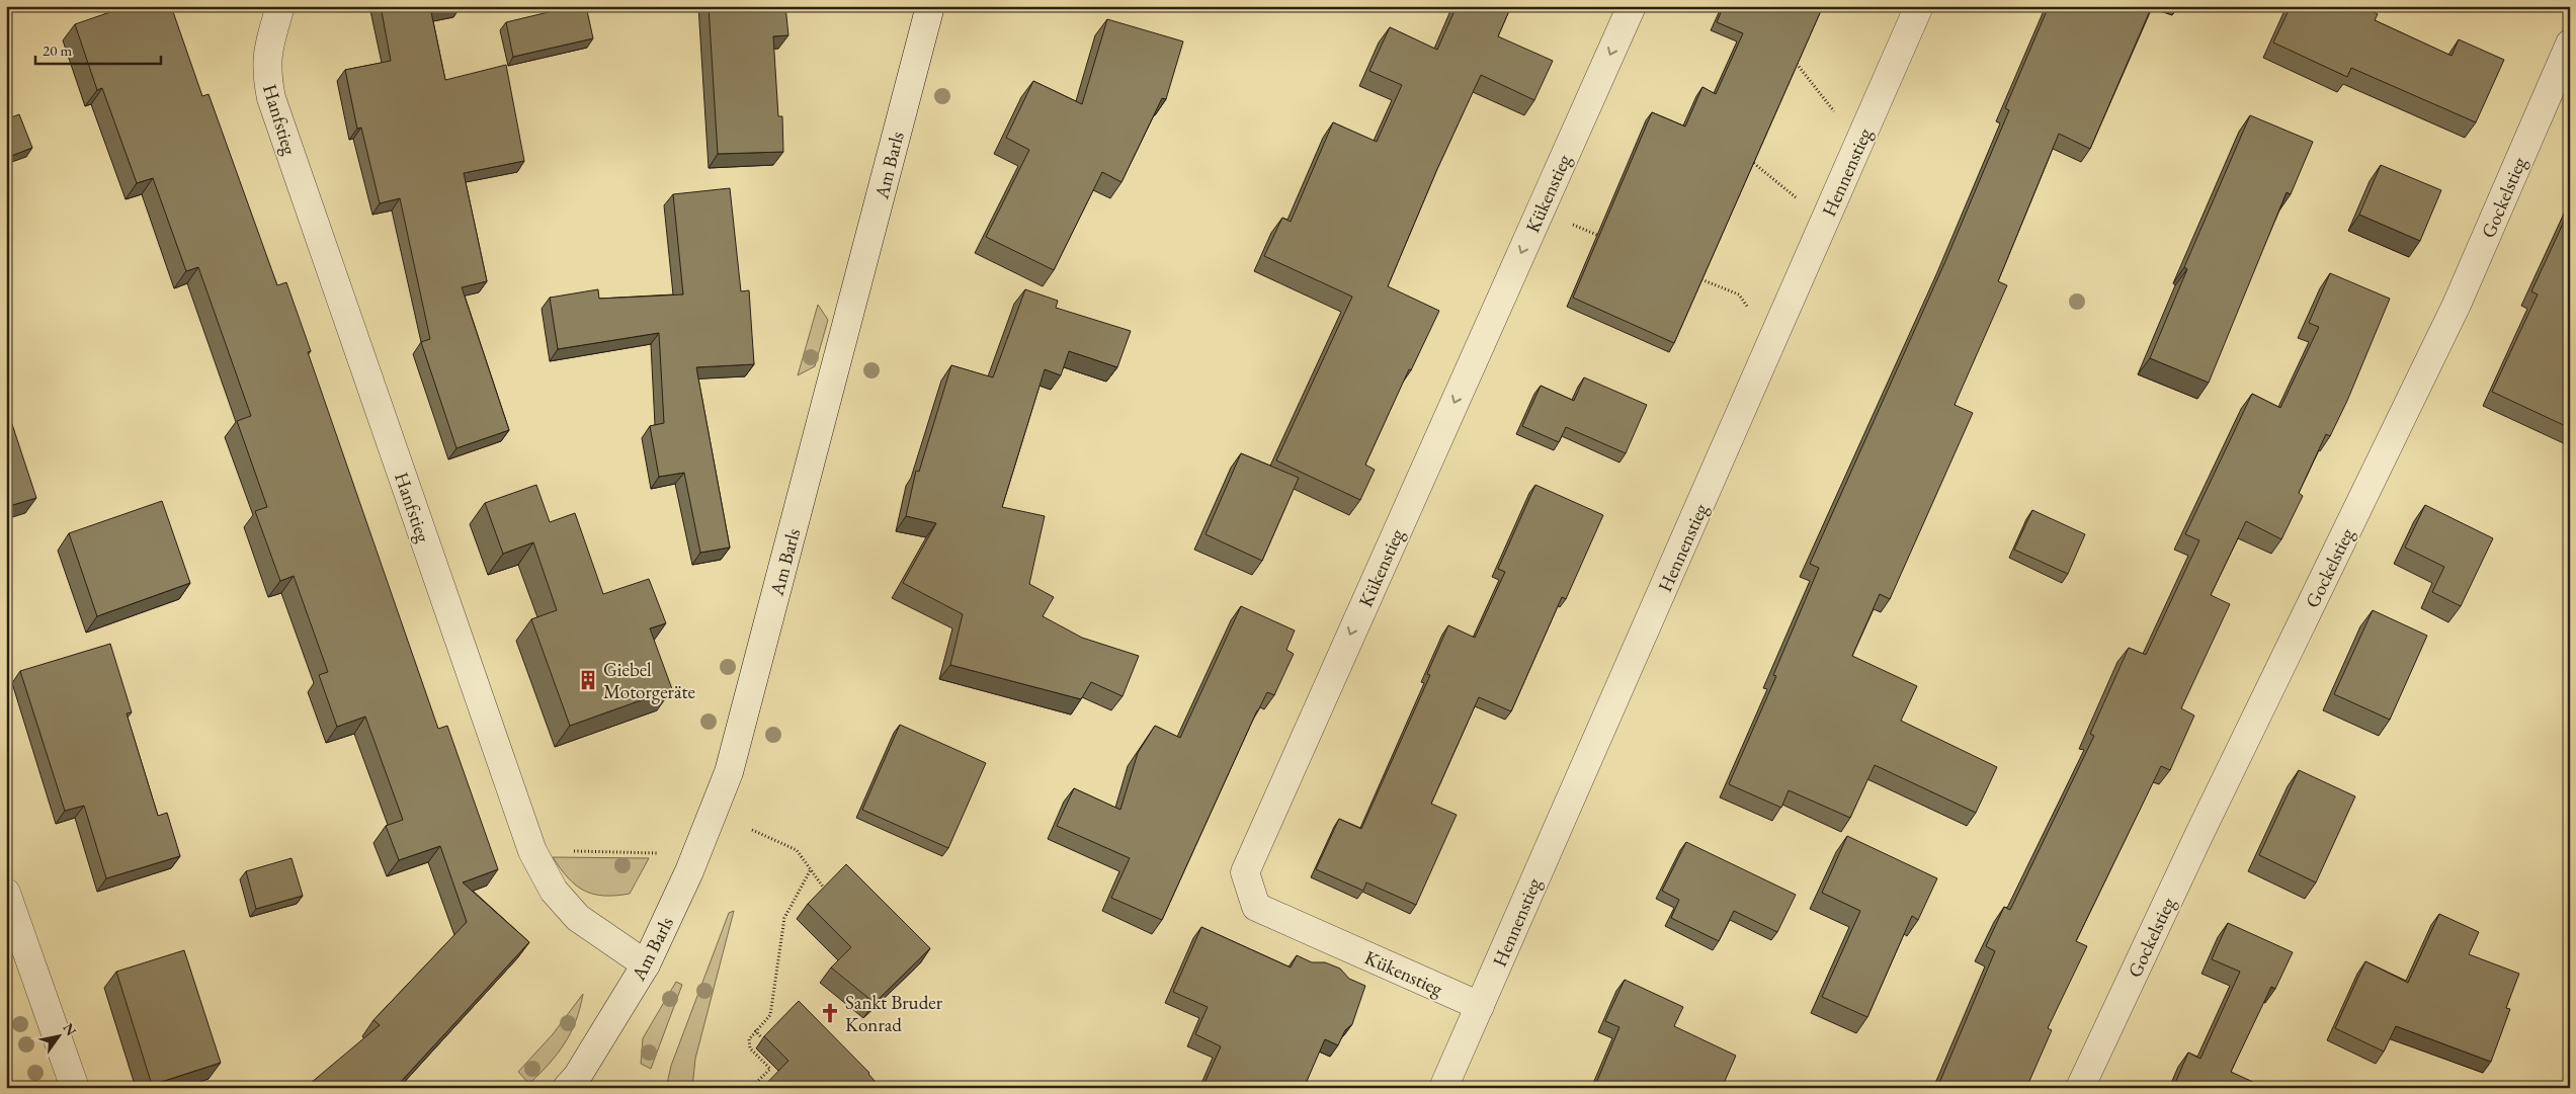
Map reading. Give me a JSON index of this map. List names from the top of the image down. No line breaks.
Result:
{"streets":{"street":["Hanfstieg","Am Barls","Hennenstieg","Kükenstieg","Gockelstieg"]},"crossings":[["Hanfstieg","Am Barls"],["Hennenstieg","Kükenstieg"]],"one_way":["Kükenstieg"],"places":{"building":["Giebel Motorgeräte"],"church":["Sankt Bruder Konrad"]},"scale_bar":"20 m","north":"top right"}
